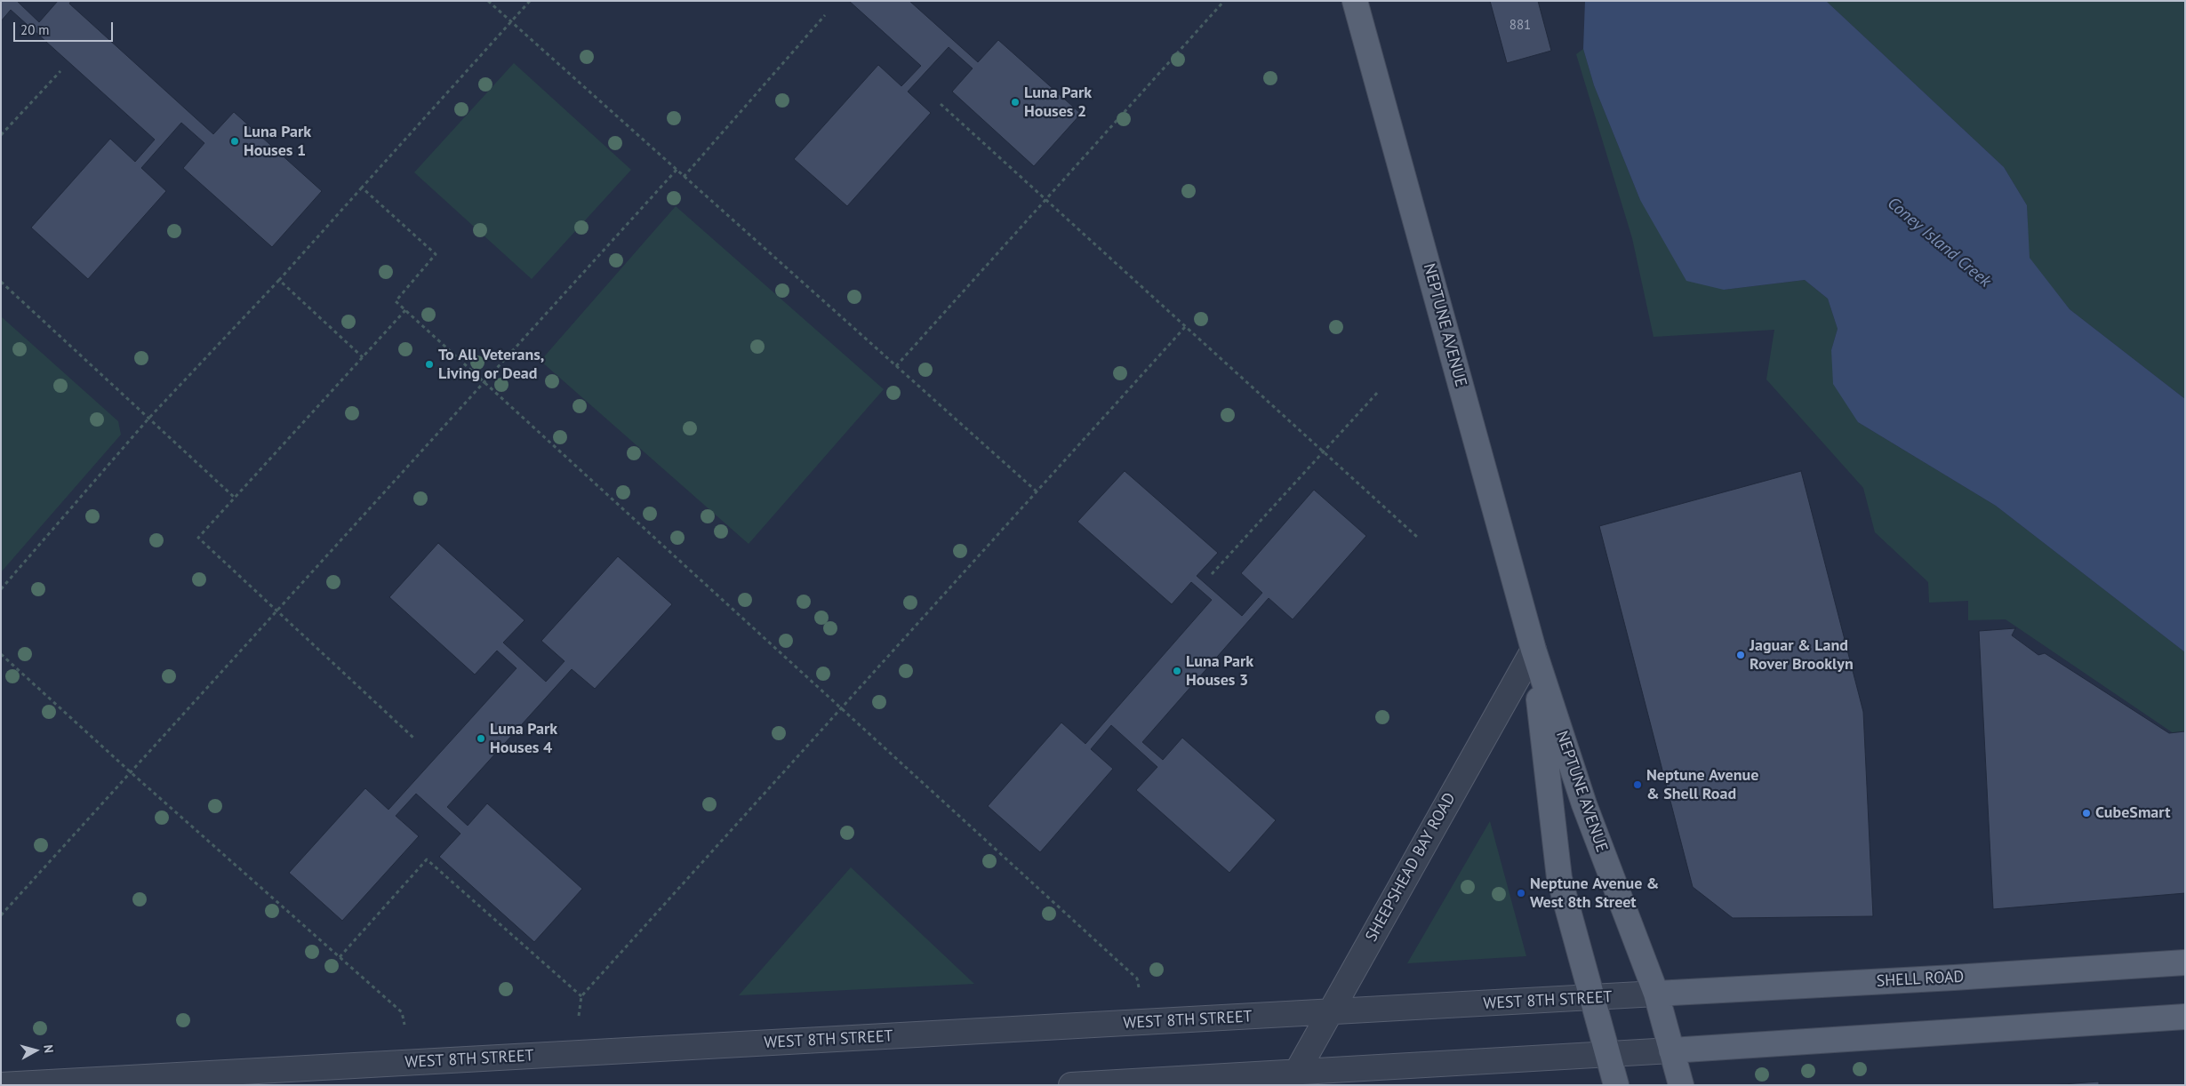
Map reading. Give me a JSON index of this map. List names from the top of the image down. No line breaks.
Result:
{"streets":{"main road":["NEPTUNE AVENUE","SHELL ROAD"],"street":["SHEEPSHEAD BAY ROAD","WEST 8TH STREET"]},"crossings":[["NEPTUNE AVENUE","SHEEPSHEAD BAY ROAD"],["NEPTUNE AVENUE","SHELL ROAD"],["NEPTUNE AVENUE","WEST 8TH STREET"],["SHEEPSHEAD BAY ROAD","WEST 8TH STREET"],["SHELL ROAD","WEST 8TH STREET"]],"water":["Coney Island Creek"],"places":["Luna Park Houses 2","Luna Park Houses 1","To All Veterans, Living or Dead","Jaguar & Land Rover Brooklyn","Luna Park Houses 3","Luna Park Houses 4","Neptune Avenue & Shell Road","CubeSmart","Neptune Avenue & West 8th Street"],"house_numbers":["881"],"scale_bar":"20 m","north":"right"}
